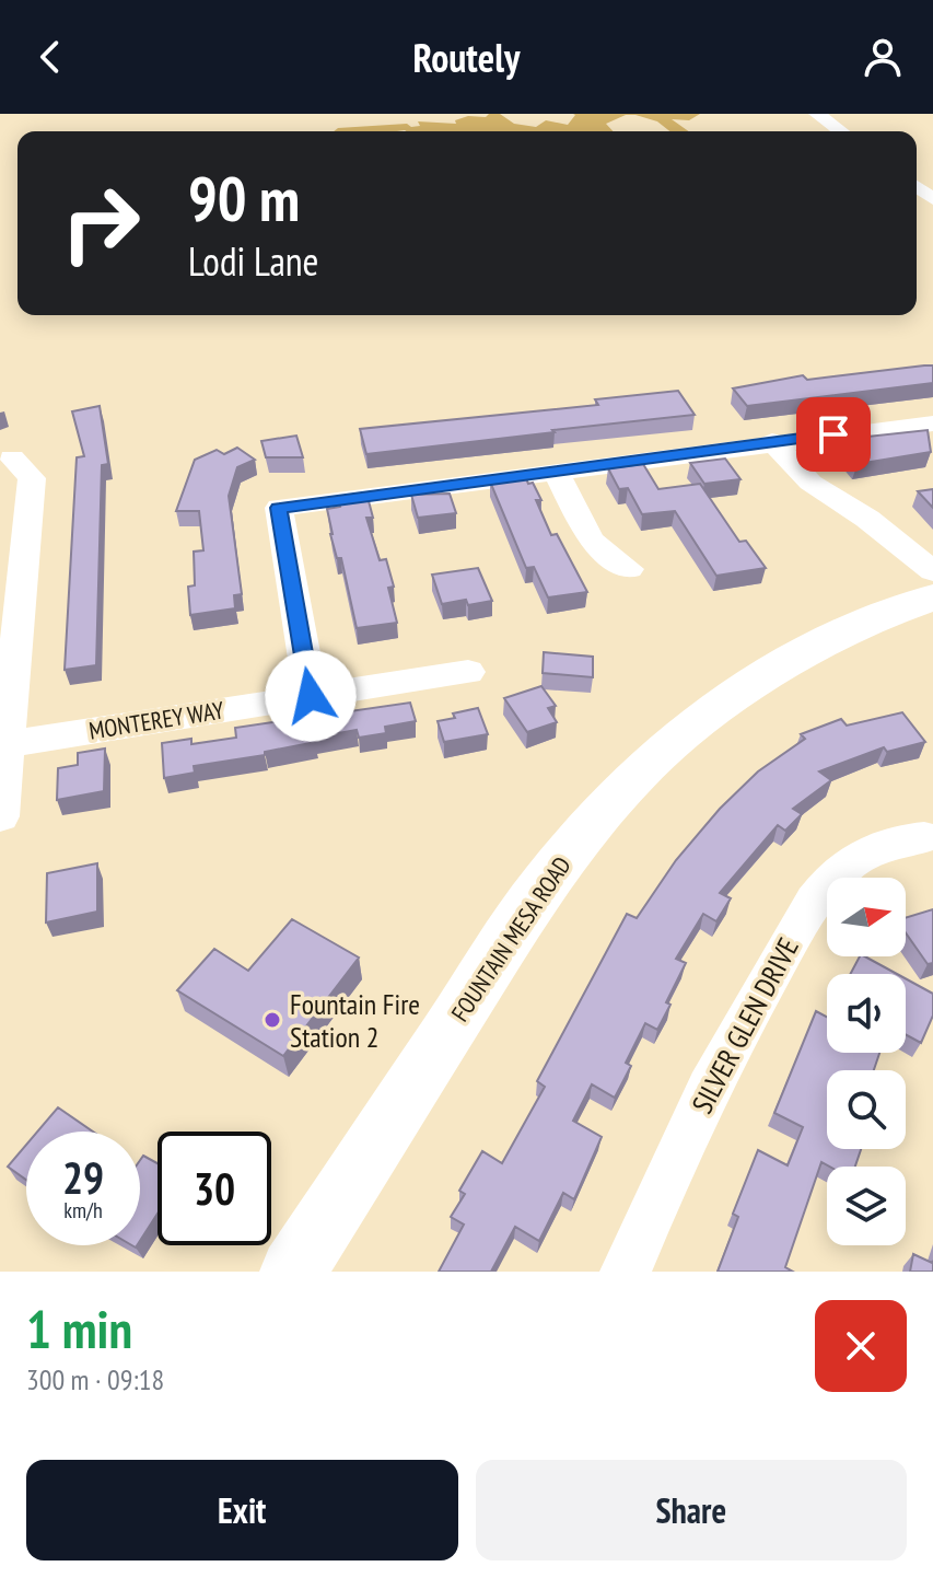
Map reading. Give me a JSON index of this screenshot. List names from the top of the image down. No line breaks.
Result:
{"streets":{"main road":["FOUNTAIN MESA ROAD"],"street":["MONTEREY WAY","SILVER GLEN DRIVE"]},"places":["Fountain Fire Station 2"],"north":"right","page":{"header":"Routely","turn":["90 m","Lodi Lane"],"speed":"29 km/h","limit":"30","heading":["1 min","300 m · 09:18"],"buttons":["Exit","Share"]}}
